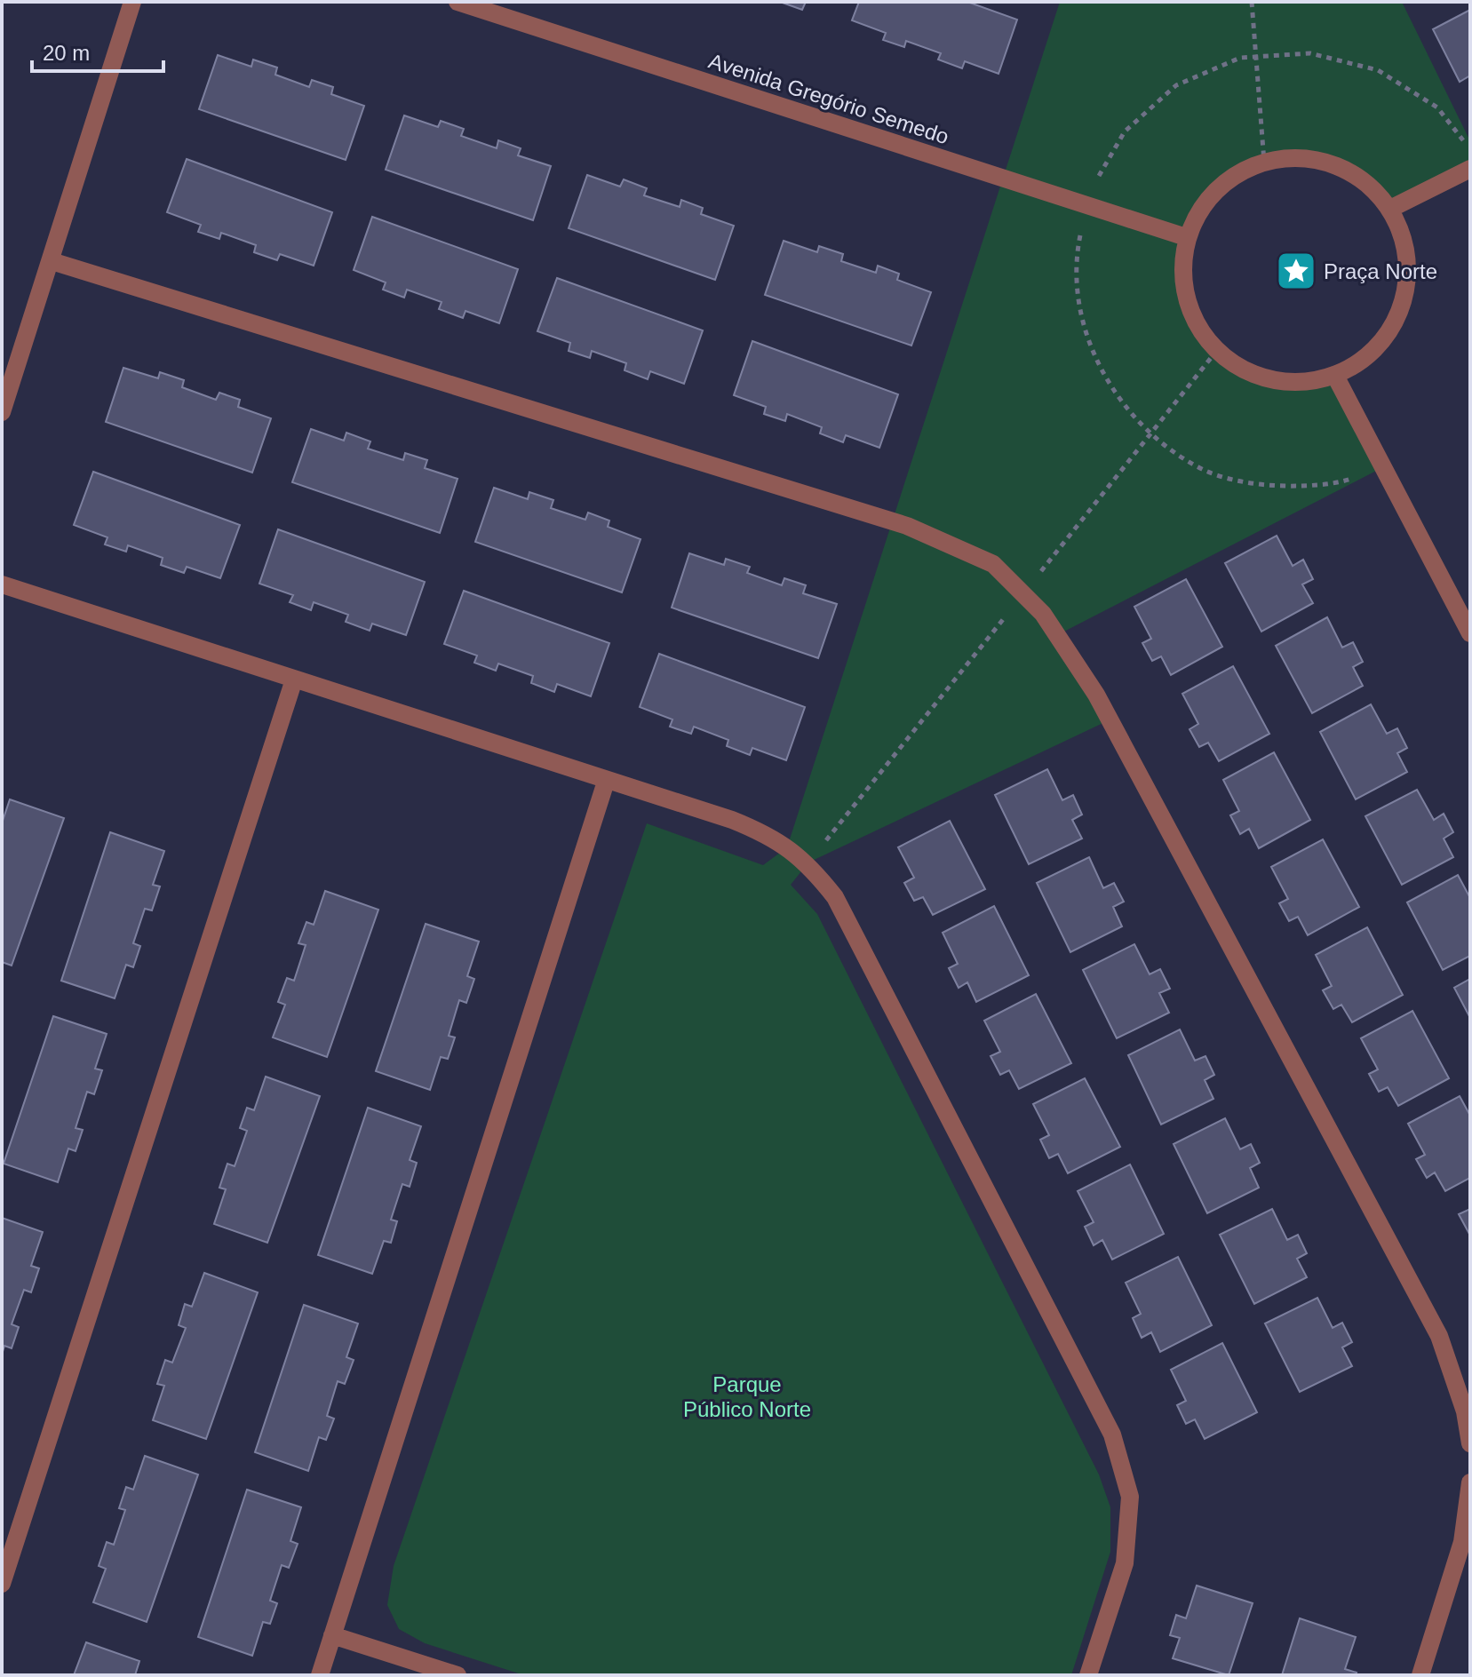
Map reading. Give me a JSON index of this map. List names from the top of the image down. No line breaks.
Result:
{"streets":{"street":["Avenida Gregório Semedo"]},"parks":["Parque Público Norte"],"places":{"place":["Praça Norte"]},"scale_bar":"20 m"}
